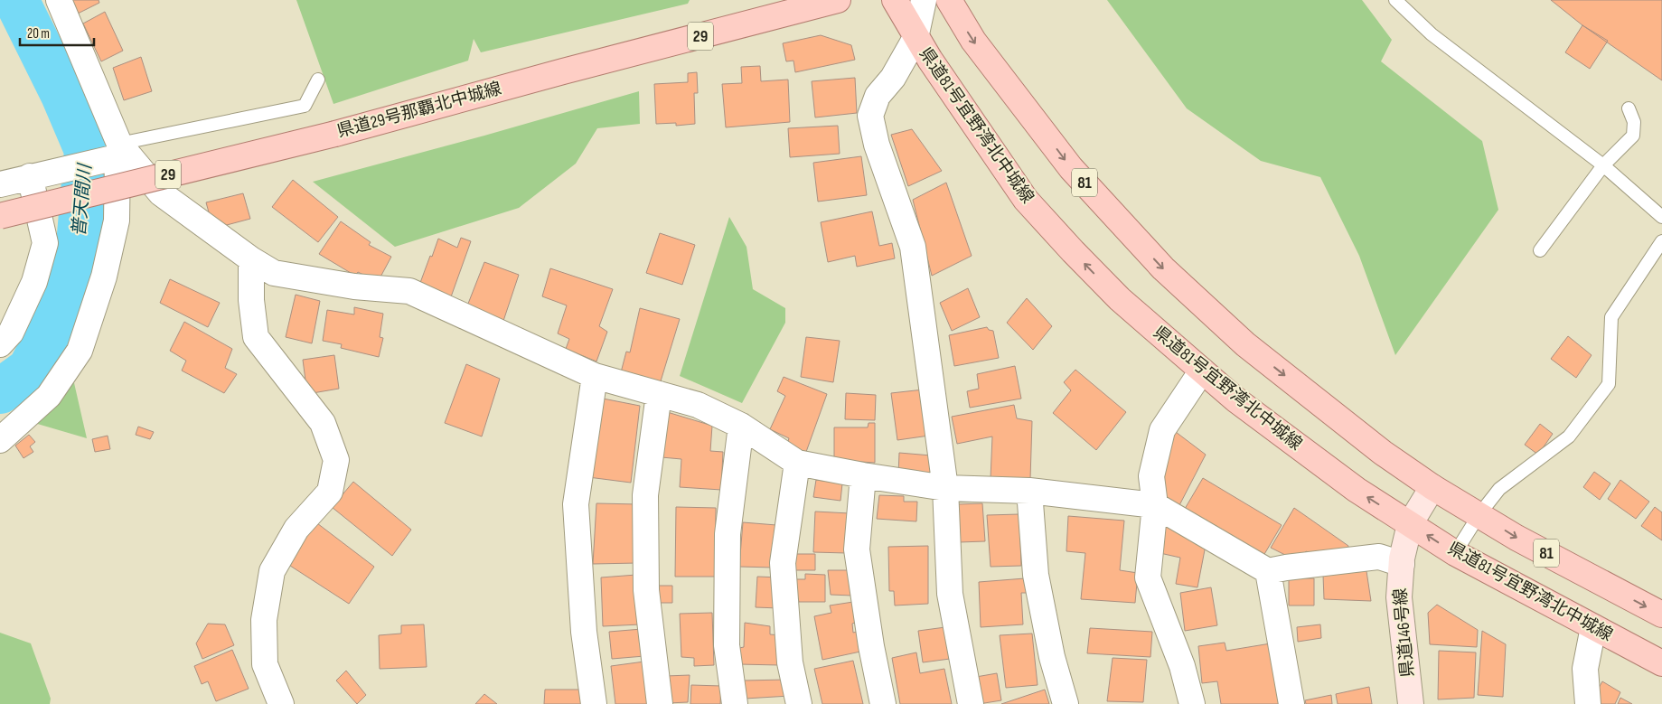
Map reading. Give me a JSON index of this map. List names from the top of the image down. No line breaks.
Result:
{"streets":{"main road":["29","県道29号那覇北中城線","県道81号宜野湾北中城線","81","県道146号線"]},"crossings":[["県道81号宜野湾北中城線","県道146号線"],["81","県道146号線"]],"water":["普天間川"],"scale_bar":"20 m"}
